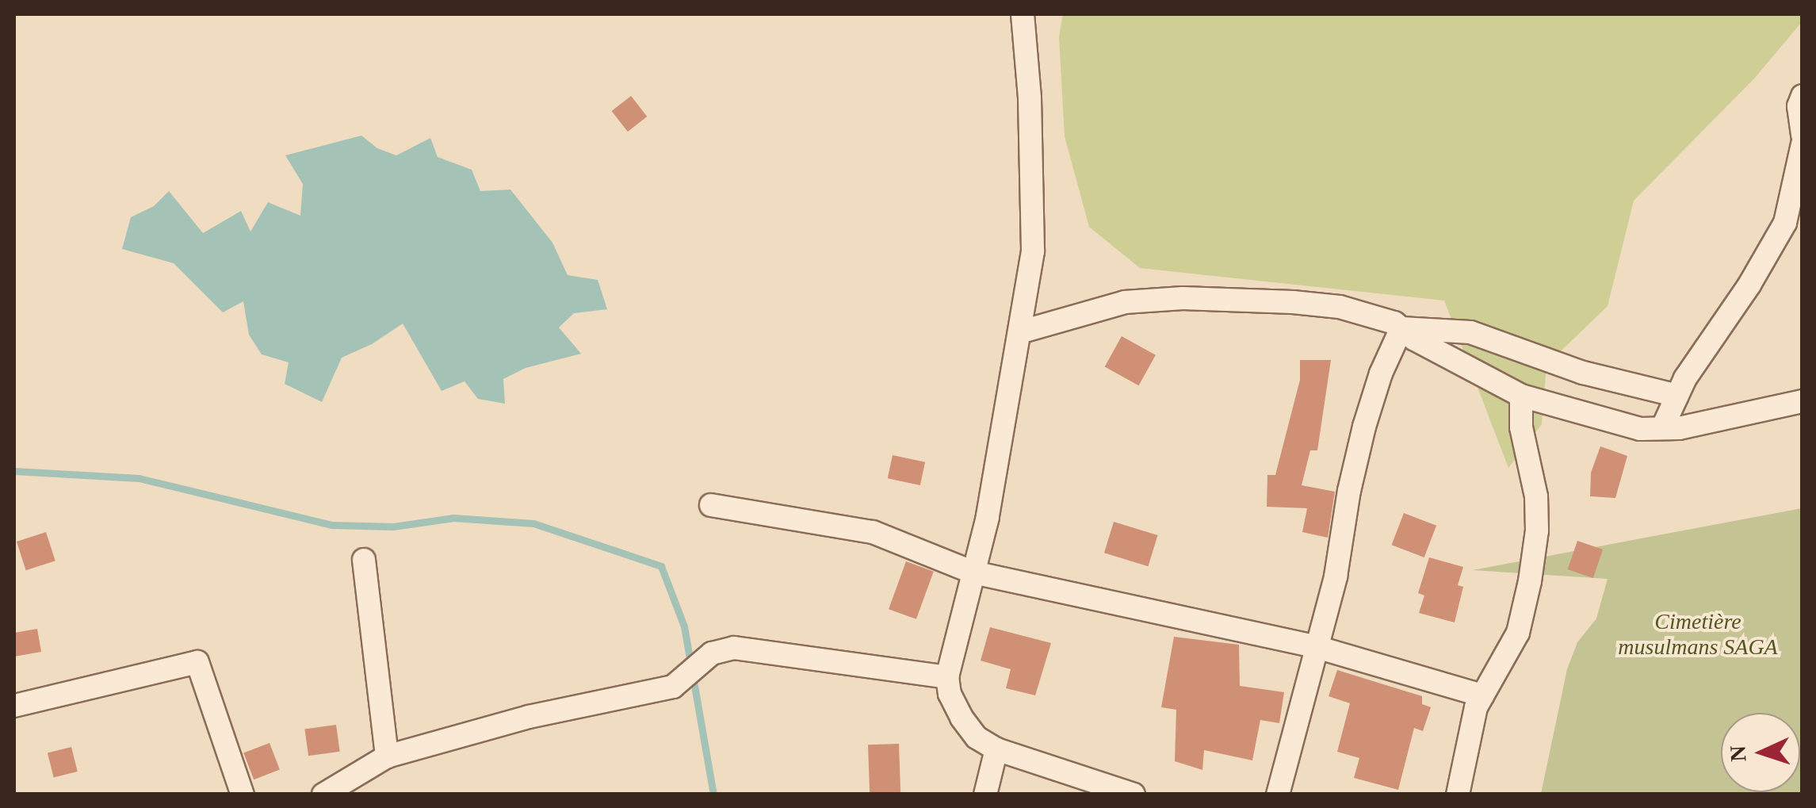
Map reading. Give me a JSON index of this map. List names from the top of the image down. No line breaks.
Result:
{"parks":["Cimetière musulmans SAGA"],"north":"left"}
